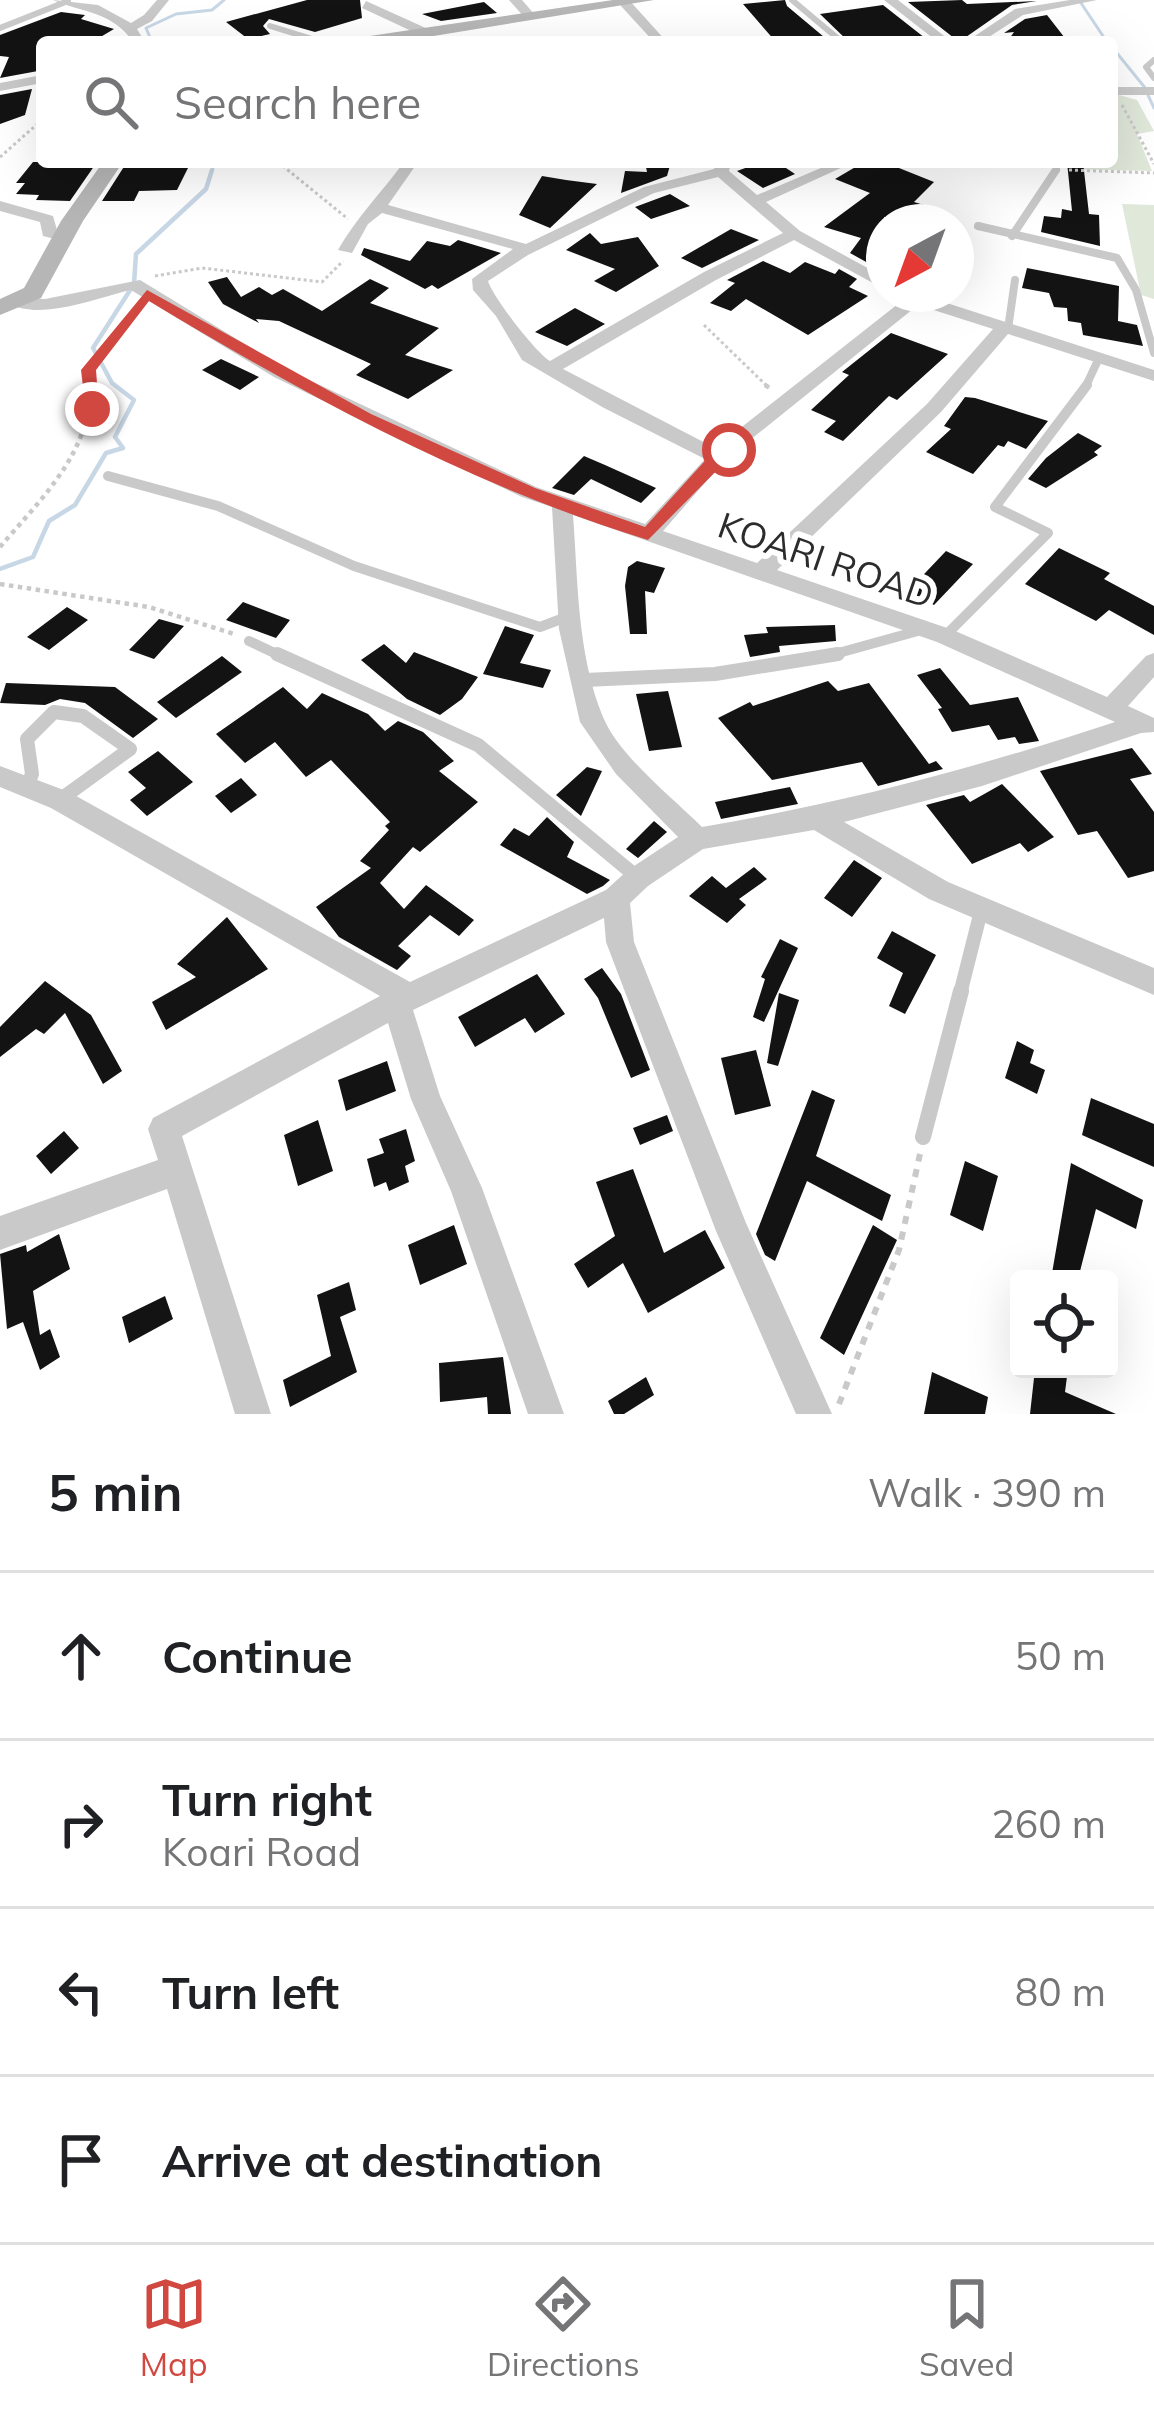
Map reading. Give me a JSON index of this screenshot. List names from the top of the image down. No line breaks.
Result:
{"streets":{"street":["KOARI ROAD"]},"north":"bottom left","page":{"search":"Search here","heading":["5 min","Walk · 390 m"],"list":[["Continue","50 m"],["Turn right","Koari Road","260 m"],["Turn left","80 m"],"Arrive at destination"],"nav":["Map","Directions","Saved"]}}
